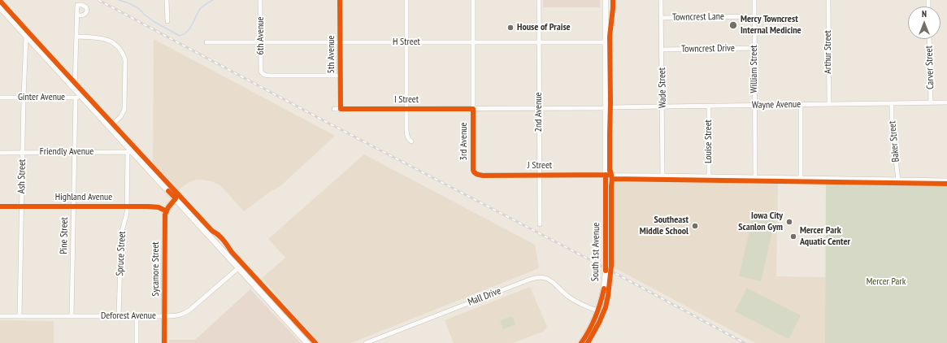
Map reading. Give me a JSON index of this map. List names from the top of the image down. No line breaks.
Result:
{"streets":{"main road":["South 1st Avenue","Sycamore Street"],"street":["Towncrest Lane","6th Avenue","H Street","Towncrest Drive","Arthur Street","5th Avenue","Carver Street","William Street","Wade Street","Ginter Avenue","I Street","Wayne Avenue","2nd Avenue","3rd Avenue","Louise Street","Baker Street","Friendly Avenue","J Street","Ash Street","Highland Avenue","Pine Street","Spruce Street","Mall Drive","Deforest Avenue"]},"crossings":[["Towncrest Lane","William Street"],["Towncrest Lane","Wade Street"],["6th Avenue","H Street"],["6th Avenue","5th Avenue"],["H Street","5th Avenue"],["H Street","2nd Avenue"],["H Street","3rd Avenue"],["H Street","South 1st Avenue"],["Towncrest Drive","William Street"],["Towncrest Drive","Wade Street"],["Arthur Street","Wayne Avenue"],["5th Avenue","I Street"],["Carver Street","Wayne Avenue"],["William Street","Wayne Avenue"],["William Street","J Street"],["Wade Street","Wayne Avenue"],["Wade Street","J Street"],["Ginter Avenue","Ash Street"],["Ginter Avenue","Pine Street"],["I Street","Wayne Avenue"],["I Street","2nd Avenue"],["I Street","3rd Avenue"],["I Street","South 1st Avenue"],["Wayne Avenue","Louise Street"],["Wayne Avenue","Baker Street"],["Wayne Avenue","South 1st Avenue"],["2nd Avenue","J Street"],["3rd Avenue","J Street"],["Louise Street","J Street"],["Baker Street","J Street"],["Friendly Avenue","Ash Street"],["Friendly Avenue","Pine Street"],["Friendly Avenue","Spruce Street"],["J Street","South 1st Avenue"],["Ash Street","Highland Avenue"],["Ash Street","Deforest Avenue"],["Highland Avenue","Pine Street"],["Highland Avenue","Spruce Street"],["Highland Avenue","Sycamore Street"],["Pine Street","Deforest Avenue"],["South 1st Avenue","Mall Drive"],["Spruce Street","Deforest Avenue"],["Sycamore Street","Deforest Avenue"]],"parks":["Mercer Park"],"places":["Mercy Towncrest Internal Medicine","House of Praise","Iowa City Scanlon Gym","Southeast Middle School","Mercer Park Aquatic Center"],"north":"top"}
